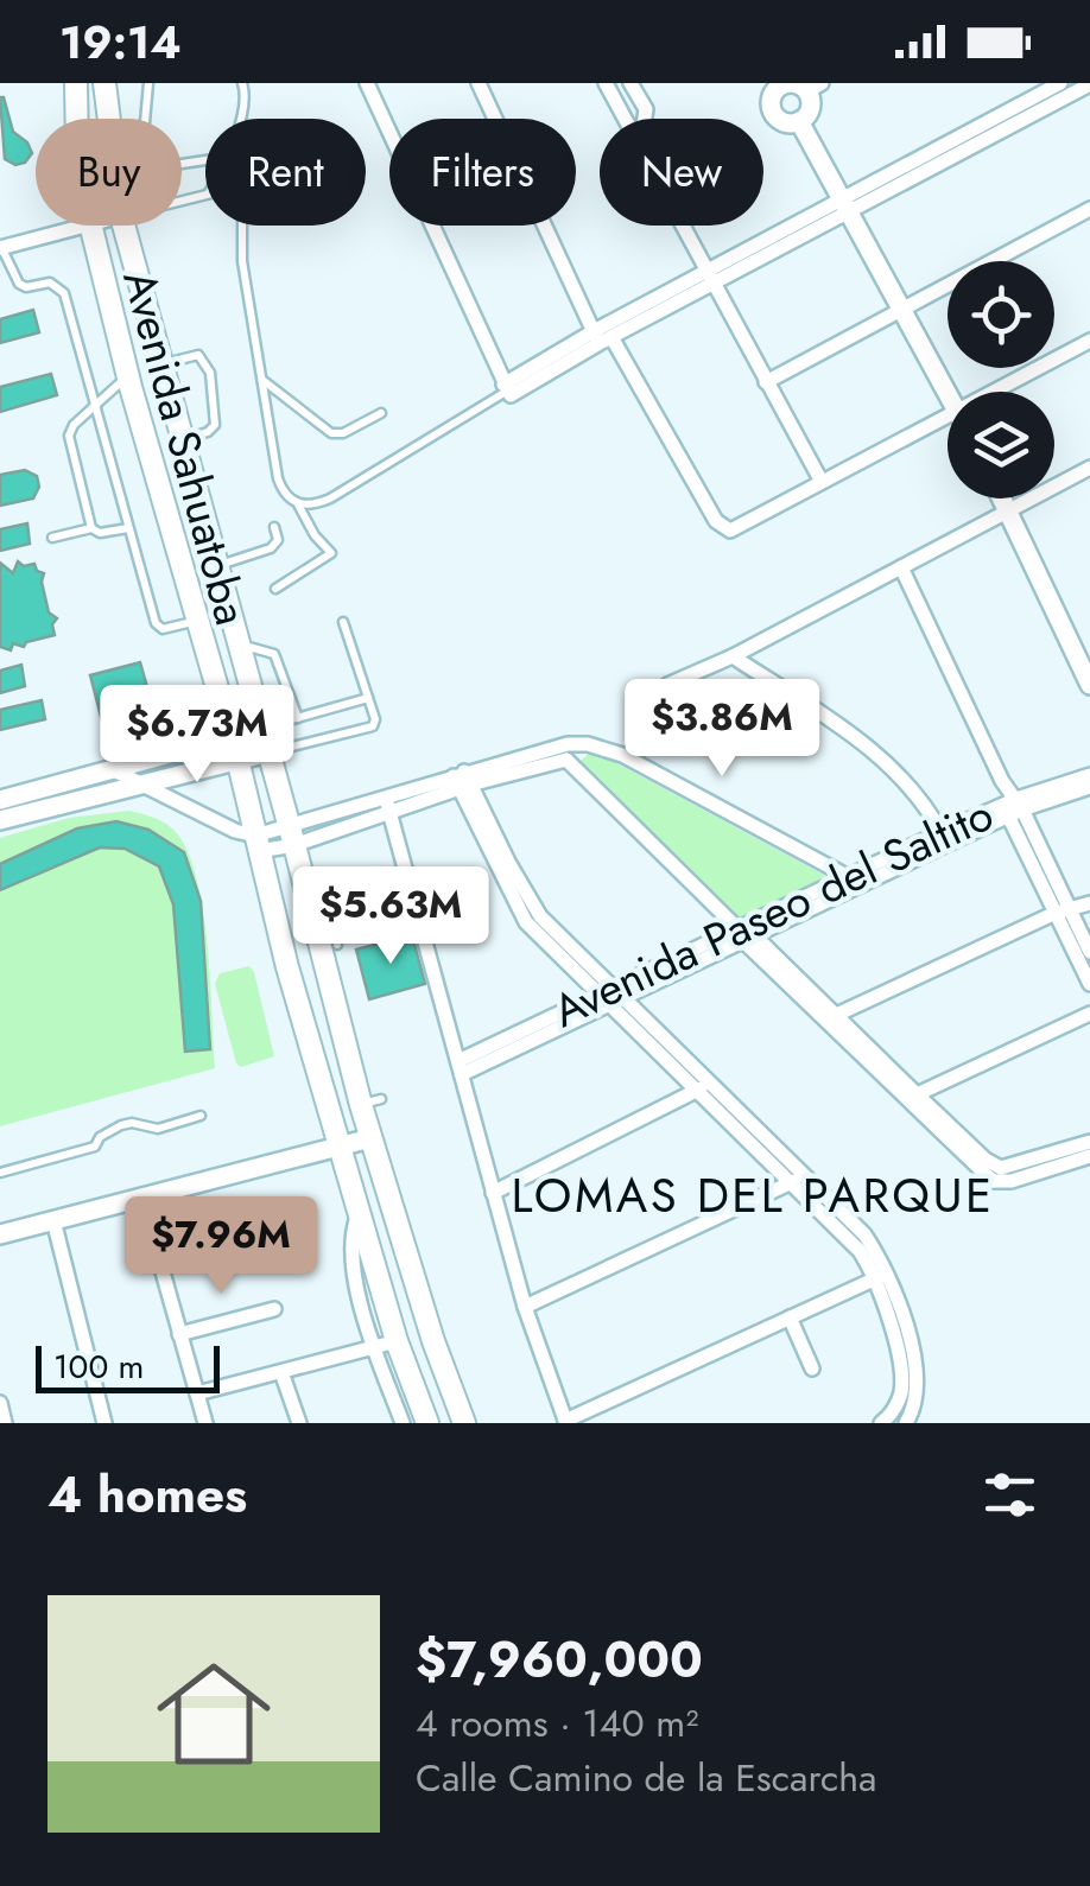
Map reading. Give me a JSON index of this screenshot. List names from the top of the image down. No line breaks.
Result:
{"streets":{"main road":["Avenida Sahuatoba"],"street":["Avenida Paseo del Saltito"]},"districts":["LOMAS DEL PARQUE"],"scale_bar":"100 m","page":{"status":"19:14","chip":["Buy","Rent","Filters","New"],"price":["$3.86M","$6.73M","$5.63M","$7.96M"],"scale":"100 m","heading":"4 homes","list":[{"name":"$7,960,000","note":"4 rooms · 140 m² · Calle Camino de la Escarcha"}]}}
